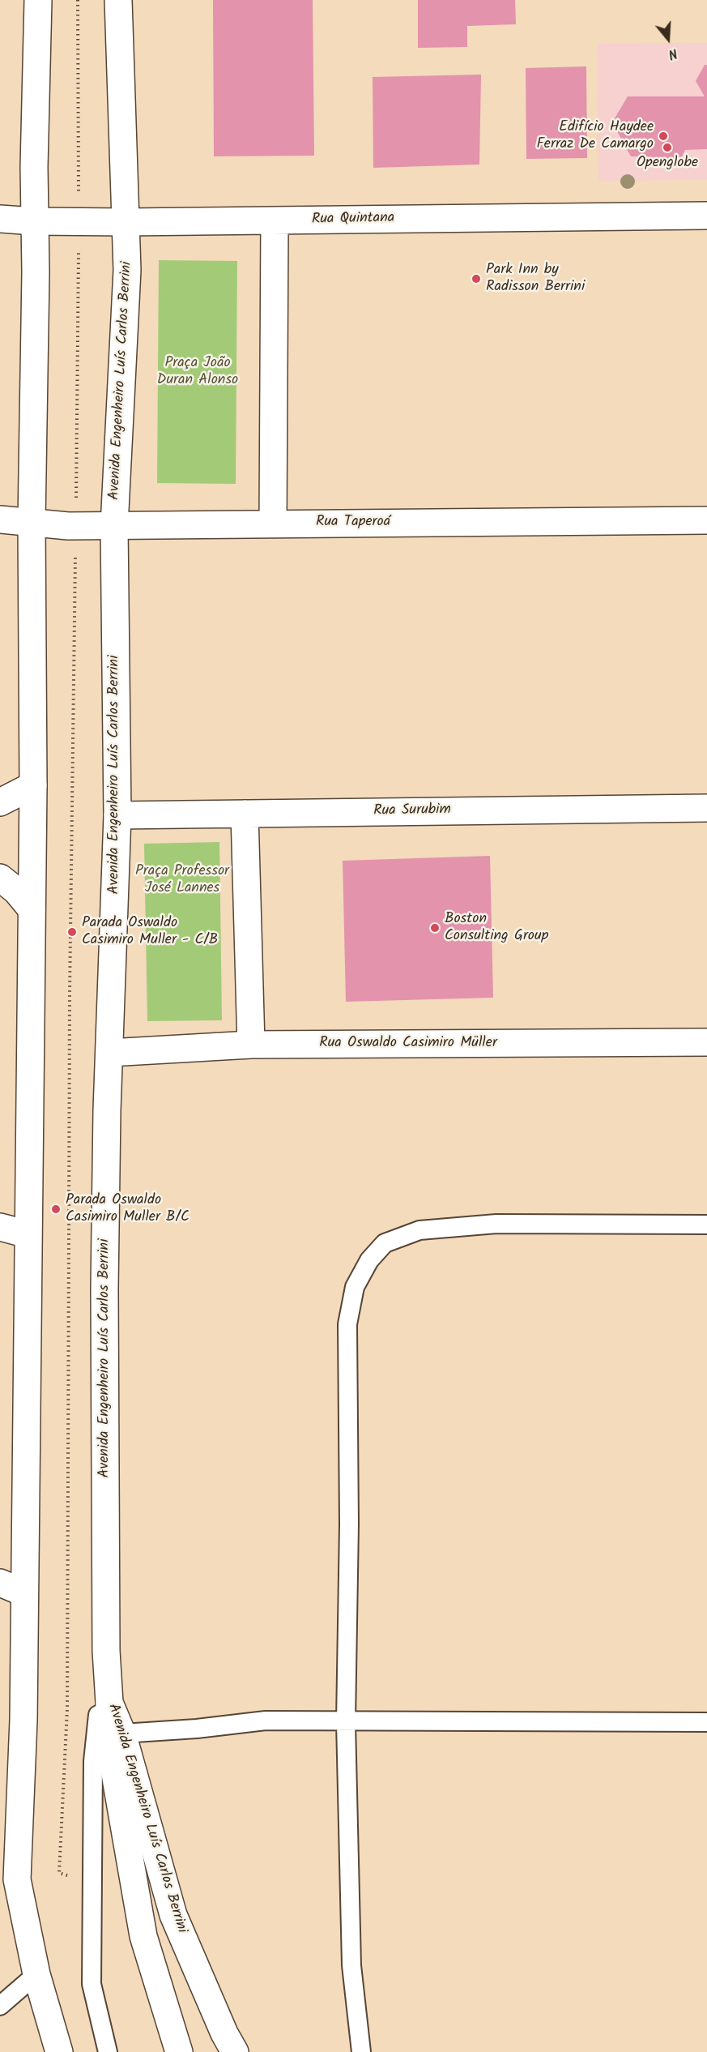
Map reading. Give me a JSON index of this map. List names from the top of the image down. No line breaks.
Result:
{"streets":{"main road":["Rua Quintana","Avenida Engenheiro Luís Carlos Berrini","Rua Taperoá","Rua Surubim","Rua Oswaldo Casimiro Müller"]},"crossings":[["Rua Quintana","Avenida Engenheiro Luís Carlos Berrini"],["Avenida Engenheiro Luís Carlos Berrini","Rua Taperoá"],["Avenida Engenheiro Luís Carlos Berrini","Rua Surubim"],["Avenida Engenheiro Luís Carlos Berrini","Rua Oswaldo Casimiro Müller"]],"parks":["Praça João Duran Alonso","Praça Professor José Lannes"],"places":["Edifício Haydee Ferraz De Camargo","Openglobe","Park Inn by Radisson Berrini","Boston Consulting Group","Parada Oswaldo Casimiro Muller - C/B","Parada Oswaldo Casimiro Muller B/C"],"north":"bottom"}
